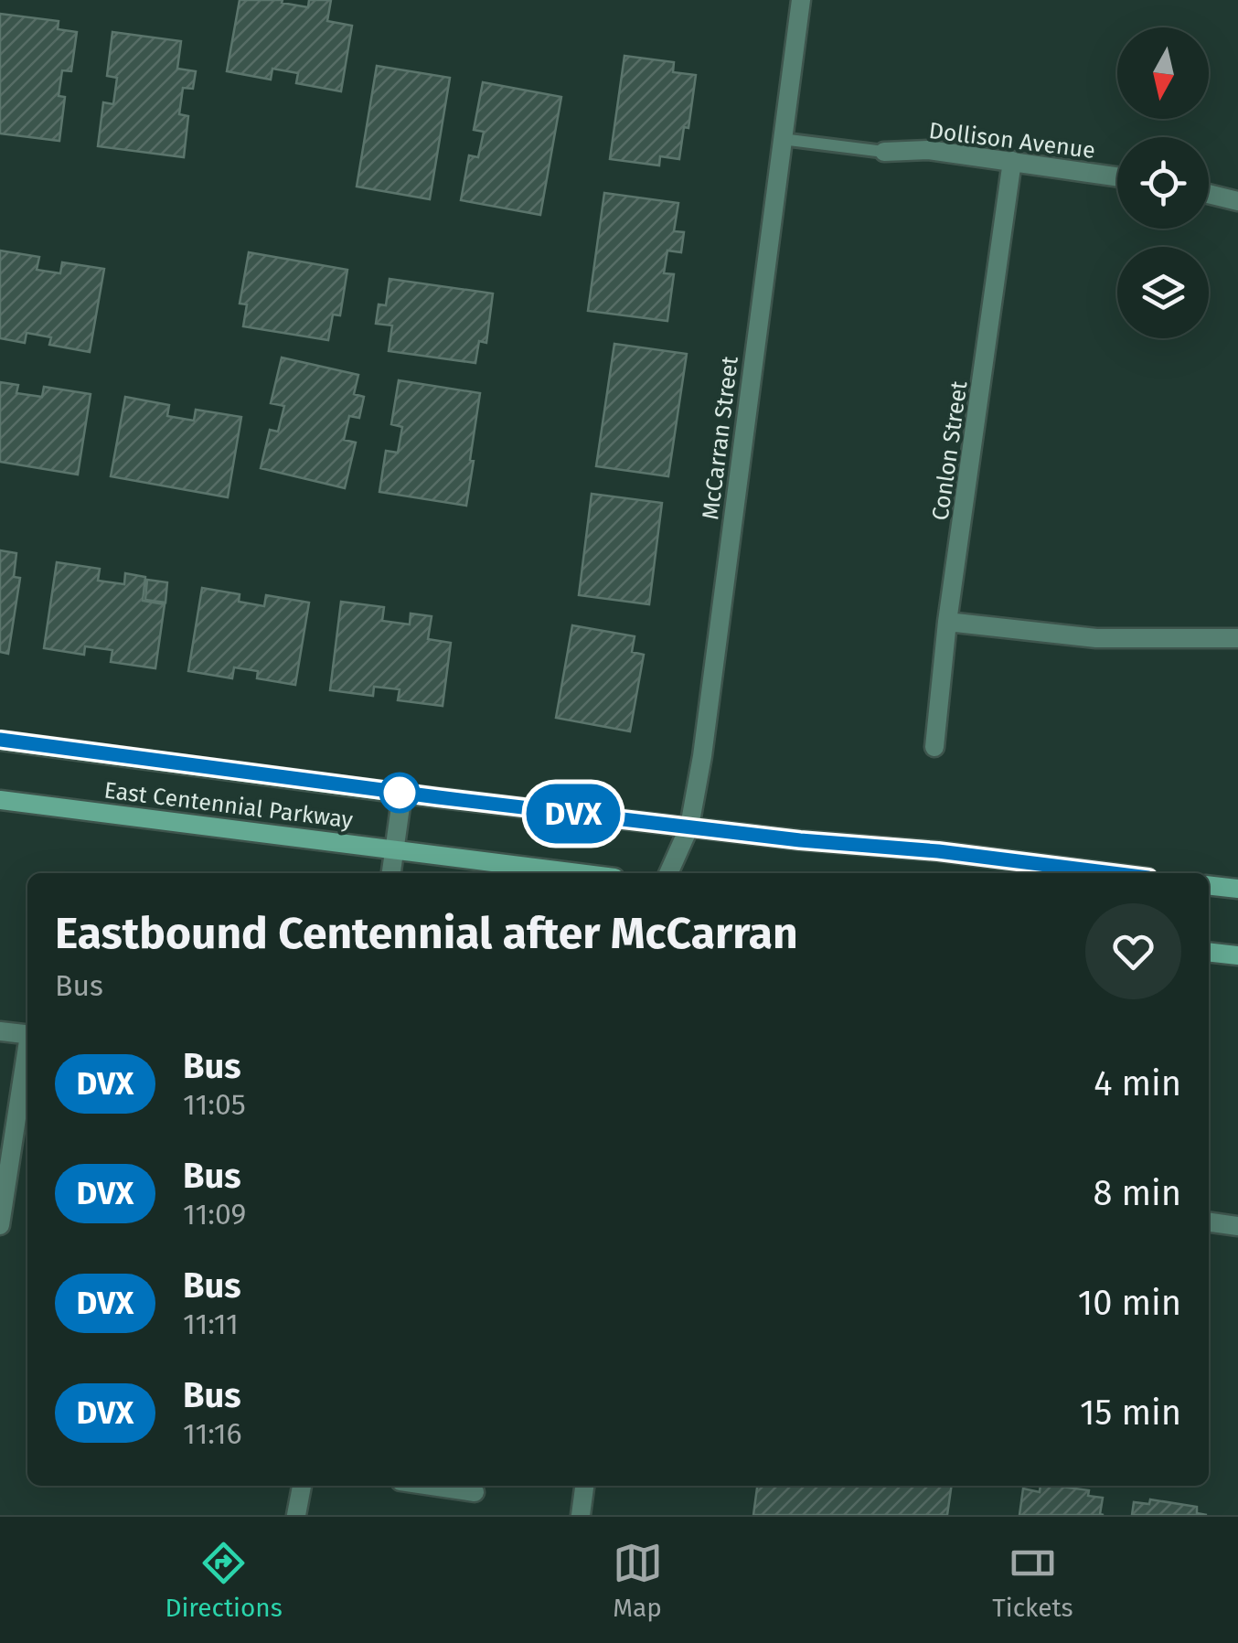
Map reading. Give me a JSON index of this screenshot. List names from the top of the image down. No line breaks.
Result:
{"streets":{"main road":["East Centennial Parkway"],"street":["Dollison Avenue","McCarran Street","Conlon Street"]},"crossings":[["Dollison Avenue","Conlon Street"],["McCarran Street","East Centennial Parkway"]],"lines":["bus line DVX"],"north":"bottom","page":{"on_map":"DVX","heading":["Eastbound Centennial after McCarran","Bus"],"list":[{"mark":"DVX","name":"Bus","note":"11:05","value":"4 min"},{"mark":"DVX","name":"Bus","note":"11:09","value":"8 min"},{"mark":"DVX","name":"Bus","note":"11:11","value":"10 min"},{"mark":"DVX","name":"Bus","note":"11:16","value":"15 min"}],"tabs":["Directions","Map","Tickets"]}}
